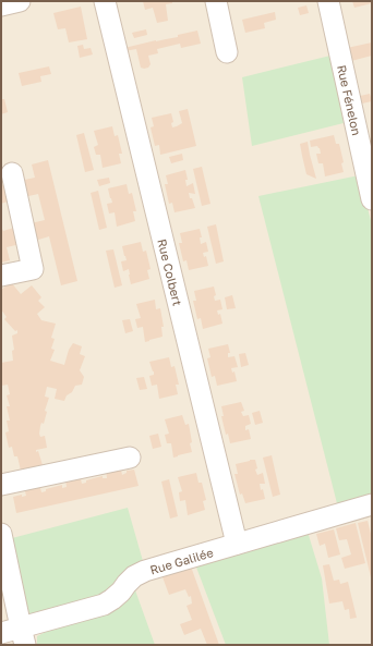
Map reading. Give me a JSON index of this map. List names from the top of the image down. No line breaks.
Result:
{"streets":{"street":["Rue Fénelon","Rue Colbert","Rue Galilée"]},"crossings":[["Rue Colbert","Rue Galilée"]]}
